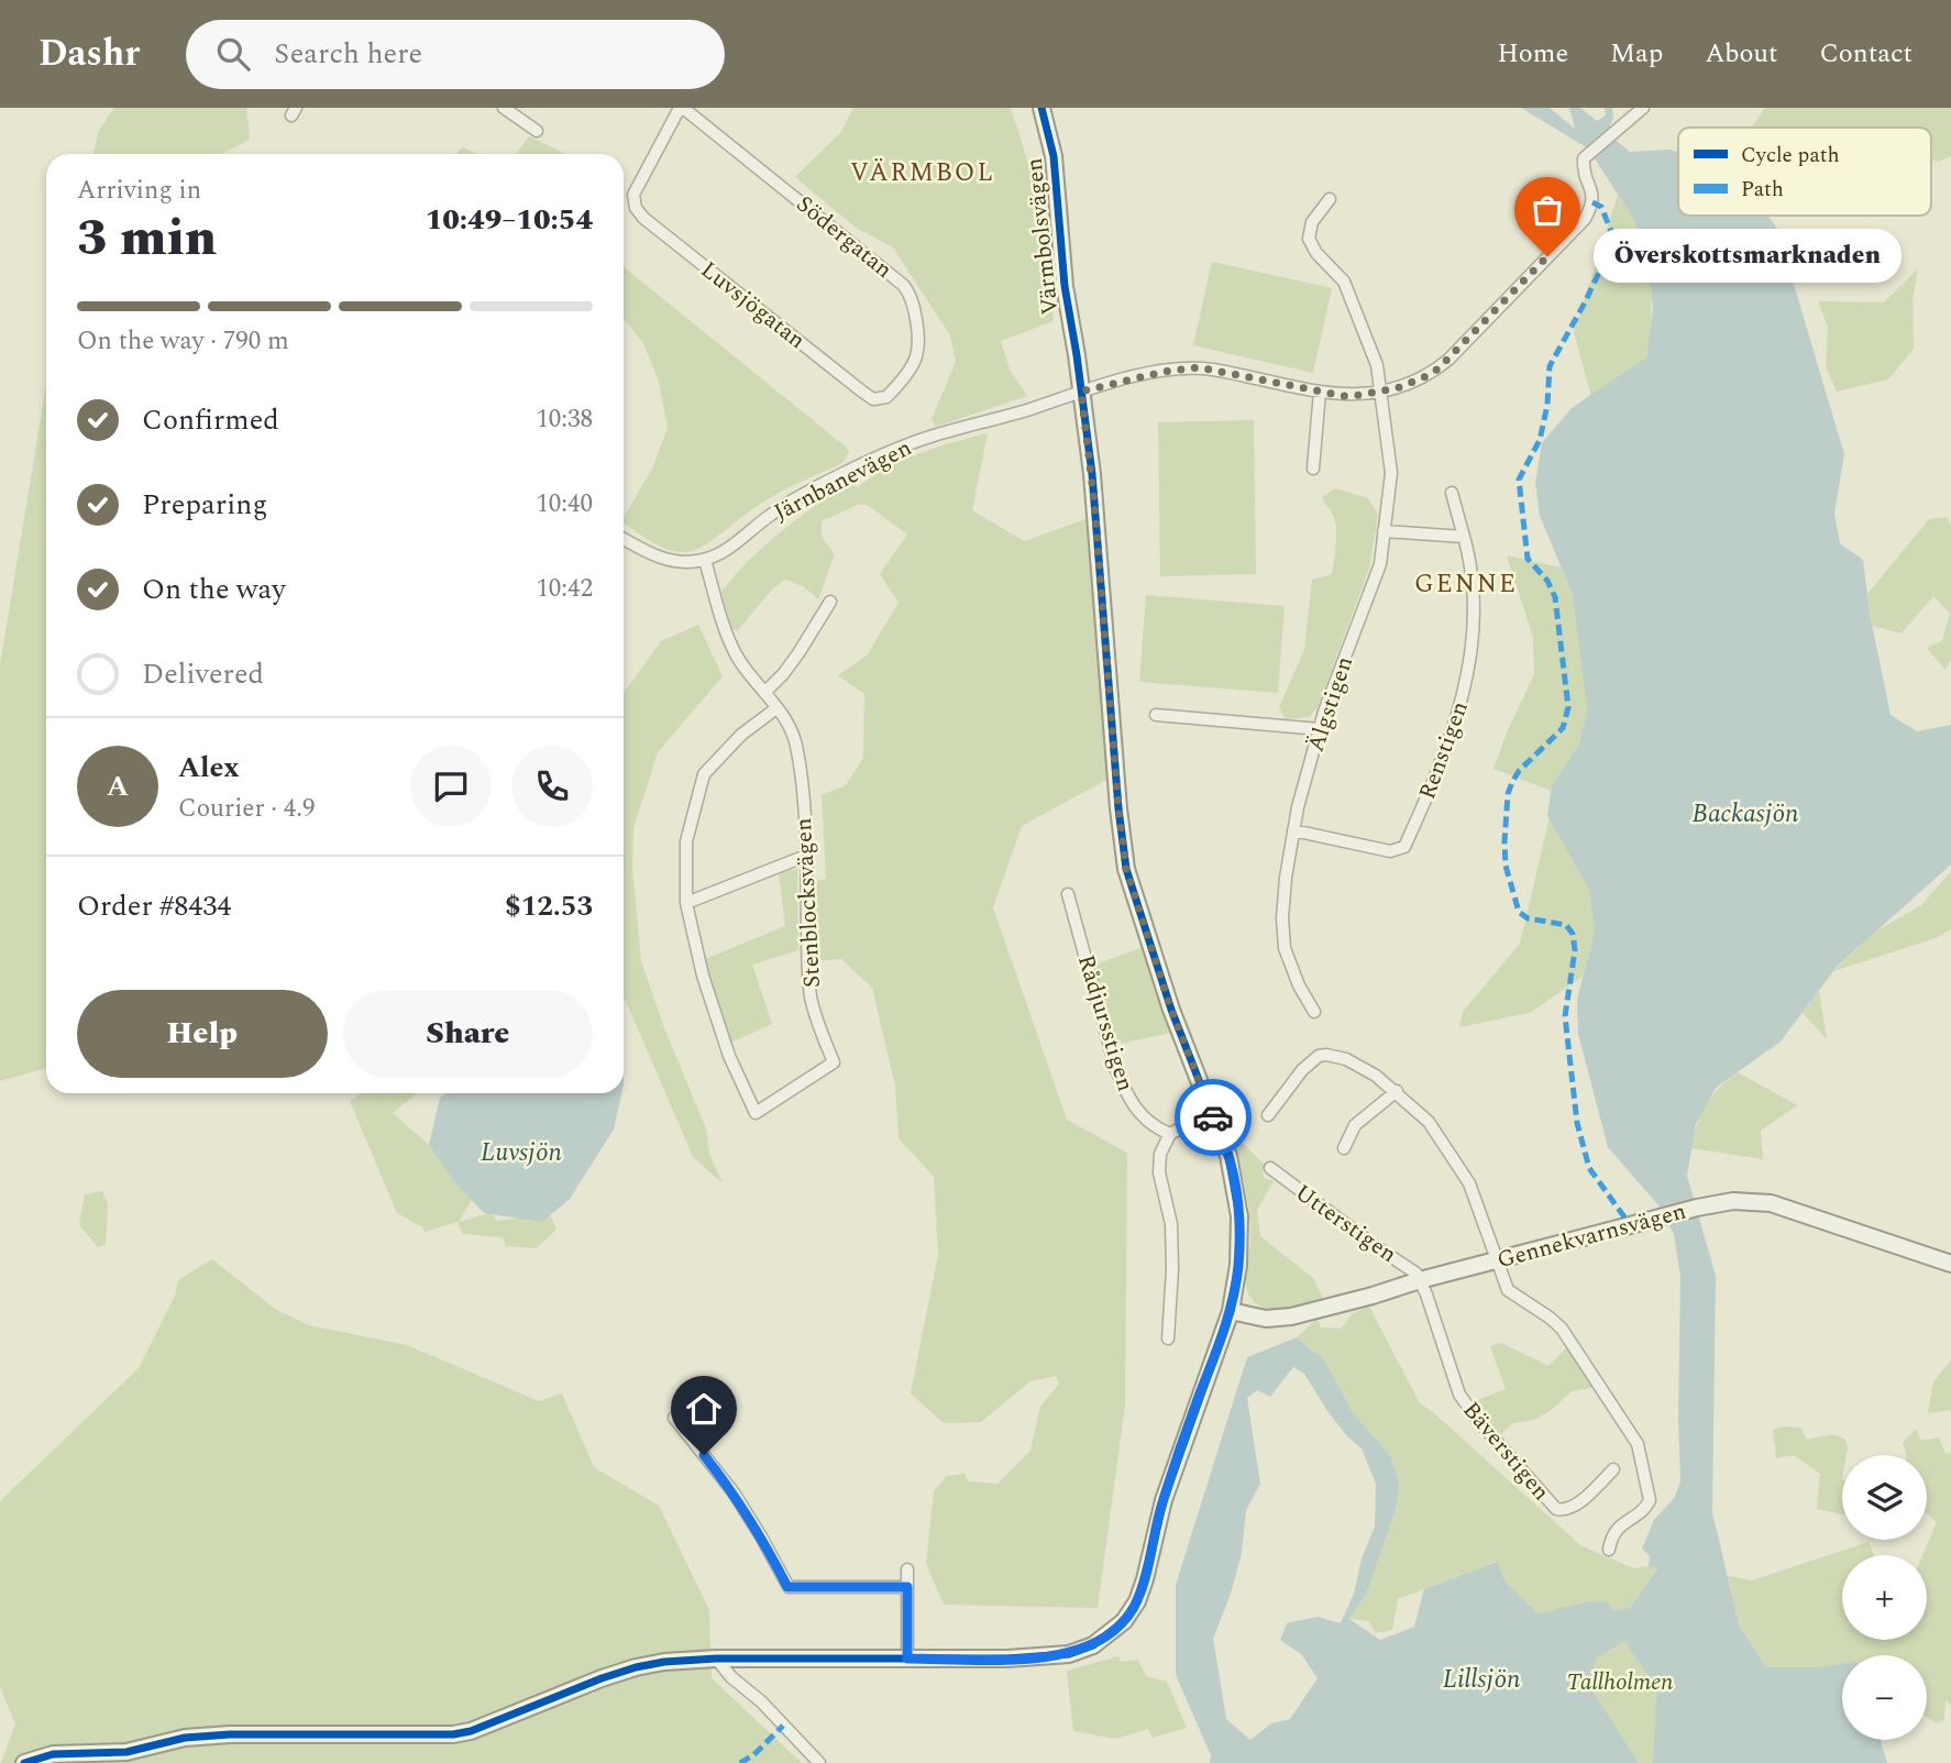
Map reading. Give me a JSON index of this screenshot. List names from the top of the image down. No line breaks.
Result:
{"streets":{"street":["Södergatan","Värmbolsvägen","Luvsjögatan","Järnbanevägen","Älgstigen","Renstigen","Stenblocksvägen","Rådjursstigen","Utterstigen","Gennekvarnsvägen","Bäverstigen"]},"crossings":[["Södergatan","Luvsjögatan"],["Värmbolsvägen","Järnbanevägen"],["Värmbolsvägen","Gennekvarnsvägen"],["Järnbanevägen","Älgstigen"],["Järnbanevägen","Stenblocksvägen"],["Älgstigen","Renstigen"],["Utterstigen","Gennekvarnsvägen"],["Utterstigen","Bäverstigen"],["Gennekvarnsvägen","Bäverstigen"]],"districts":["VÄRMBOL","GENNE"],"water":["Backasjön","Luvsjön","Lillsjön"],"parks":["Tallholmen"],"places":["Överskottsmarknaden"],"legend":["Cycle path","Path"],"page":{"header":"Dashr","search":"Search here","nav":["Home","Map","About","Contact"],"heading":["3 min","Arriving in","10:49–10:54"],"panel":["Alex","Courier · 4.9","Order #8434","$12.53"],"bubble":"Överskottsmarknaden","bar":"On the way · 790 m","list":[["Confirmed","10:38"],["Preparing","10:40"],["On the way","10:42"],"Delivered"],"round":"A","buttons":["Help","Share"],"map_buttons":["+","−"]}}
